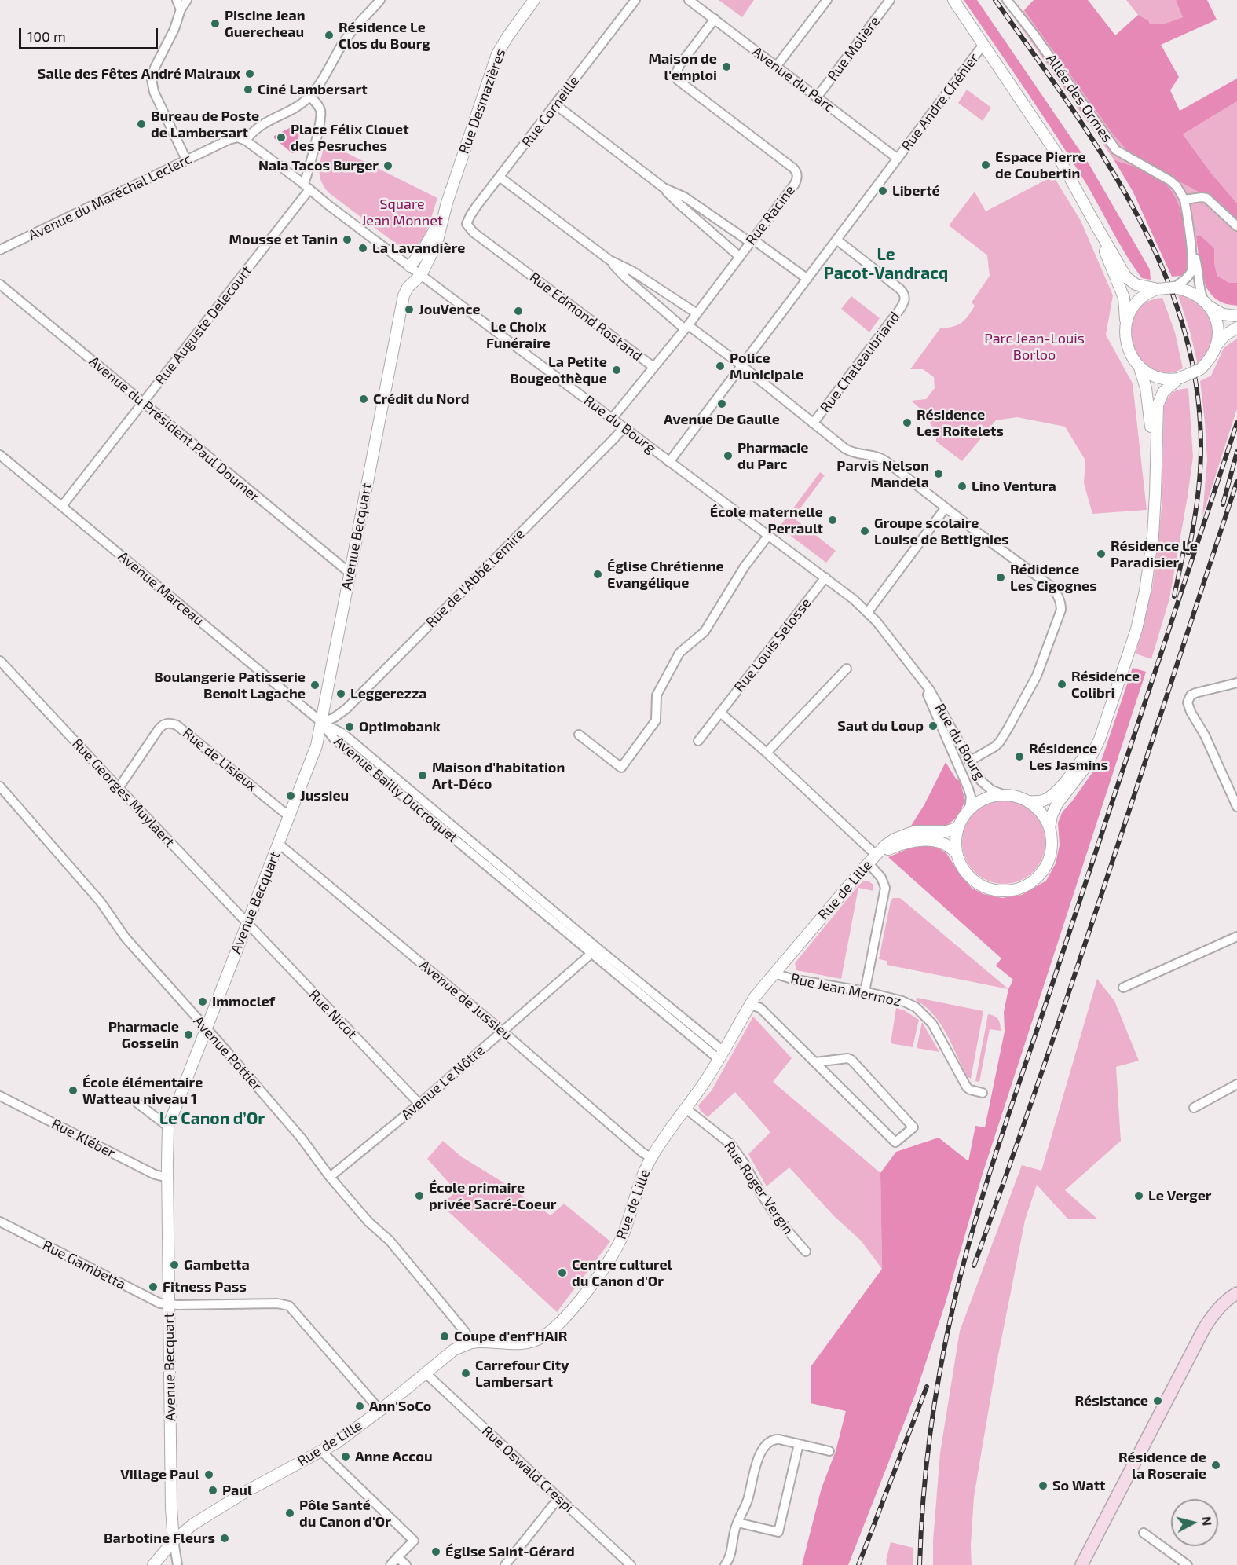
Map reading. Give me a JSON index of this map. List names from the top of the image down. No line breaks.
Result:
{"streets":{"street":["Rue Molière","Avenue du Parc","Allée des Ormes","Rue Desmazières","Rue André Chénier","Rue Corneille","Avenue du Maréchal Leclerc","Rue Racine","Rue Edmond Rostand","Rue Auguste Delecourt","Rue Chateaubriand","Rue du Bourg","Avenue du Président Paul Doumer","Avenue Becquart","Rue de l'Abbé Lemire","Avenue Marceau","Rue Louis Selosse","Rue de Lisieux","Avenue Bailly Ducroquet","Rue Georges Muylaert","Rue de Lille","Rue Jean Mermoz","Avenue de Jussieu","Rue Nicot","Avenue Pottier","Avenue Le Nôtre","Rue Kléber","Rue Roger Vergin","Rue Gambetta","Rue Oswald Crespi"]},"crossings":[["Rue Molière","Avenue du Parc"],["Avenue du Parc","Rue André Chénier"],["Avenue du Parc","Rue Racine"],["Rue Desmazières","Rue du Bourg"],["Rue Desmazières","Avenue Becquart"],["Rue André Chénier","Rue Chateaubriand"],["Rue André Chénier","Rue du Bourg"],["Rue Corneille","Rue Edmond Rostand"],["Rue Racine","Rue Edmond Rostand"],["Rue Racine","Rue Chateaubriand"],["Rue Edmond Rostand","Rue du Bourg"],["Rue Auguste Delecourt","Rue du Bourg"],["Rue Auguste Delecourt","Avenue du Président Paul Doumer"],["Rue Auguste Delecourt","Avenue Marceau"],["Rue du Bourg","Avenue Becquart"],["Rue du Bourg","Rue de l'Abbé Lemire"],["Rue du Bourg","Rue Louis Selosse"],["Rue du Bourg","Rue de Lille"],["Avenue du Président Paul Doumer","Avenue Becquart"],["Avenue Becquart","Rue de l'Abbé Lemire"],["Avenue Becquart","Avenue Marceau"],["Avenue Becquart","Rue de Lisieux"],["Avenue Becquart","Avenue Bailly Ducroquet"],["Avenue Becquart","Rue Georges Muylaert"],["Avenue Becquart","Rue de Lille"],["Avenue Becquart","Avenue de Jussieu"],["Avenue Becquart","Rue Nicot"],["Avenue Becquart","Avenue Pottier"],["Avenue Becquart","Rue Kléber"],["Avenue Becquart","Rue Gambetta"],["Rue de l'Abbé Lemire","Avenue Marceau"],["Rue de l'Abbé Lemire","Avenue Bailly Ducroquet"],["Avenue Marceau","Avenue Bailly Ducroquet"],["Rue de Lisieux","Rue Georges Muylaert"],["Avenue Bailly Ducroquet","Rue de Lille"],["Avenue Bailly Ducroquet","Avenue Le Nôtre"],["Rue Georges Muylaert","Rue Nicot"],["Rue de Lille","Rue Jean Mermoz"],["Rue de Lille","Avenue de Jussieu"],["Rue de Lille","Avenue Pottier"],["Rue de Lille","Rue Roger Vergin"],["Rue de Lille","Rue Gambetta"],["Rue de Lille","Rue Oswald Crespi"],["Avenue de Jussieu","Avenue Le Nôtre"],["Rue Nicot","Avenue Le Nôtre"],["Avenue Pottier","Avenue Le Nôtre"]],"districts":["Le Pacot-Vandracq","Le Canon d’Or"],"parks":["Square Jean Monnet","Parc Jean-Louis Borloo"],"places":["Piscine Jean Guerecheau","Résidence Le Clos du Bourg","Maison de l'emploi","Salle des Fêtes André Malraux","Ciné Lambersart","Bureau de Poste de Lambersart","Place Félix Clouet des Pesruches","Espace Pierre de Coubertin","Naia Tacos Burger","Liberté","Mousse et Tanin","La Lavandière","JouVence","Le Choix Funéraire","Police Municipale","La Petite Bougeothèque","Crédit du Nord","Avenue De Gaulle","Résidence Les Roitelets","Pharmacie du Parc","Parvis Nelson Mandela","Lino Ventura","École maternelle Perrault","Groupe scolaire Louise de Bettignies","Résidence Le Paradisier","Église Chrétienne Evangélique","Rédidence Les Cigognes","Résidence Colibri","Boulangerie Patisserie Benoit Lagache","Leggerezza","Saut du Loup","Optimobank","Résidence Les Jasmins","Maison d'habitation Art-Déco","Jussieu","Immoclef","Pharmacie Gosselin","École élémentaire Watteau niveau 1","École primaire privée Sacré-Coeur","Le Verger","Gambetta","Centre culturel du Canon d'Or","Fitness Pass","Coupe d'enf'HAIR","Carrefour City Lambersart","Résistance","Ann'SoCo","Anne Accou","Résidence de la Roseraie","Village Paul","So Watt","Paul","Pôle Santé du Canon d'Or","Barbotine Fleurs","Église Saint-Gérard"],"scale_bar":"100 m","north":"right"}
